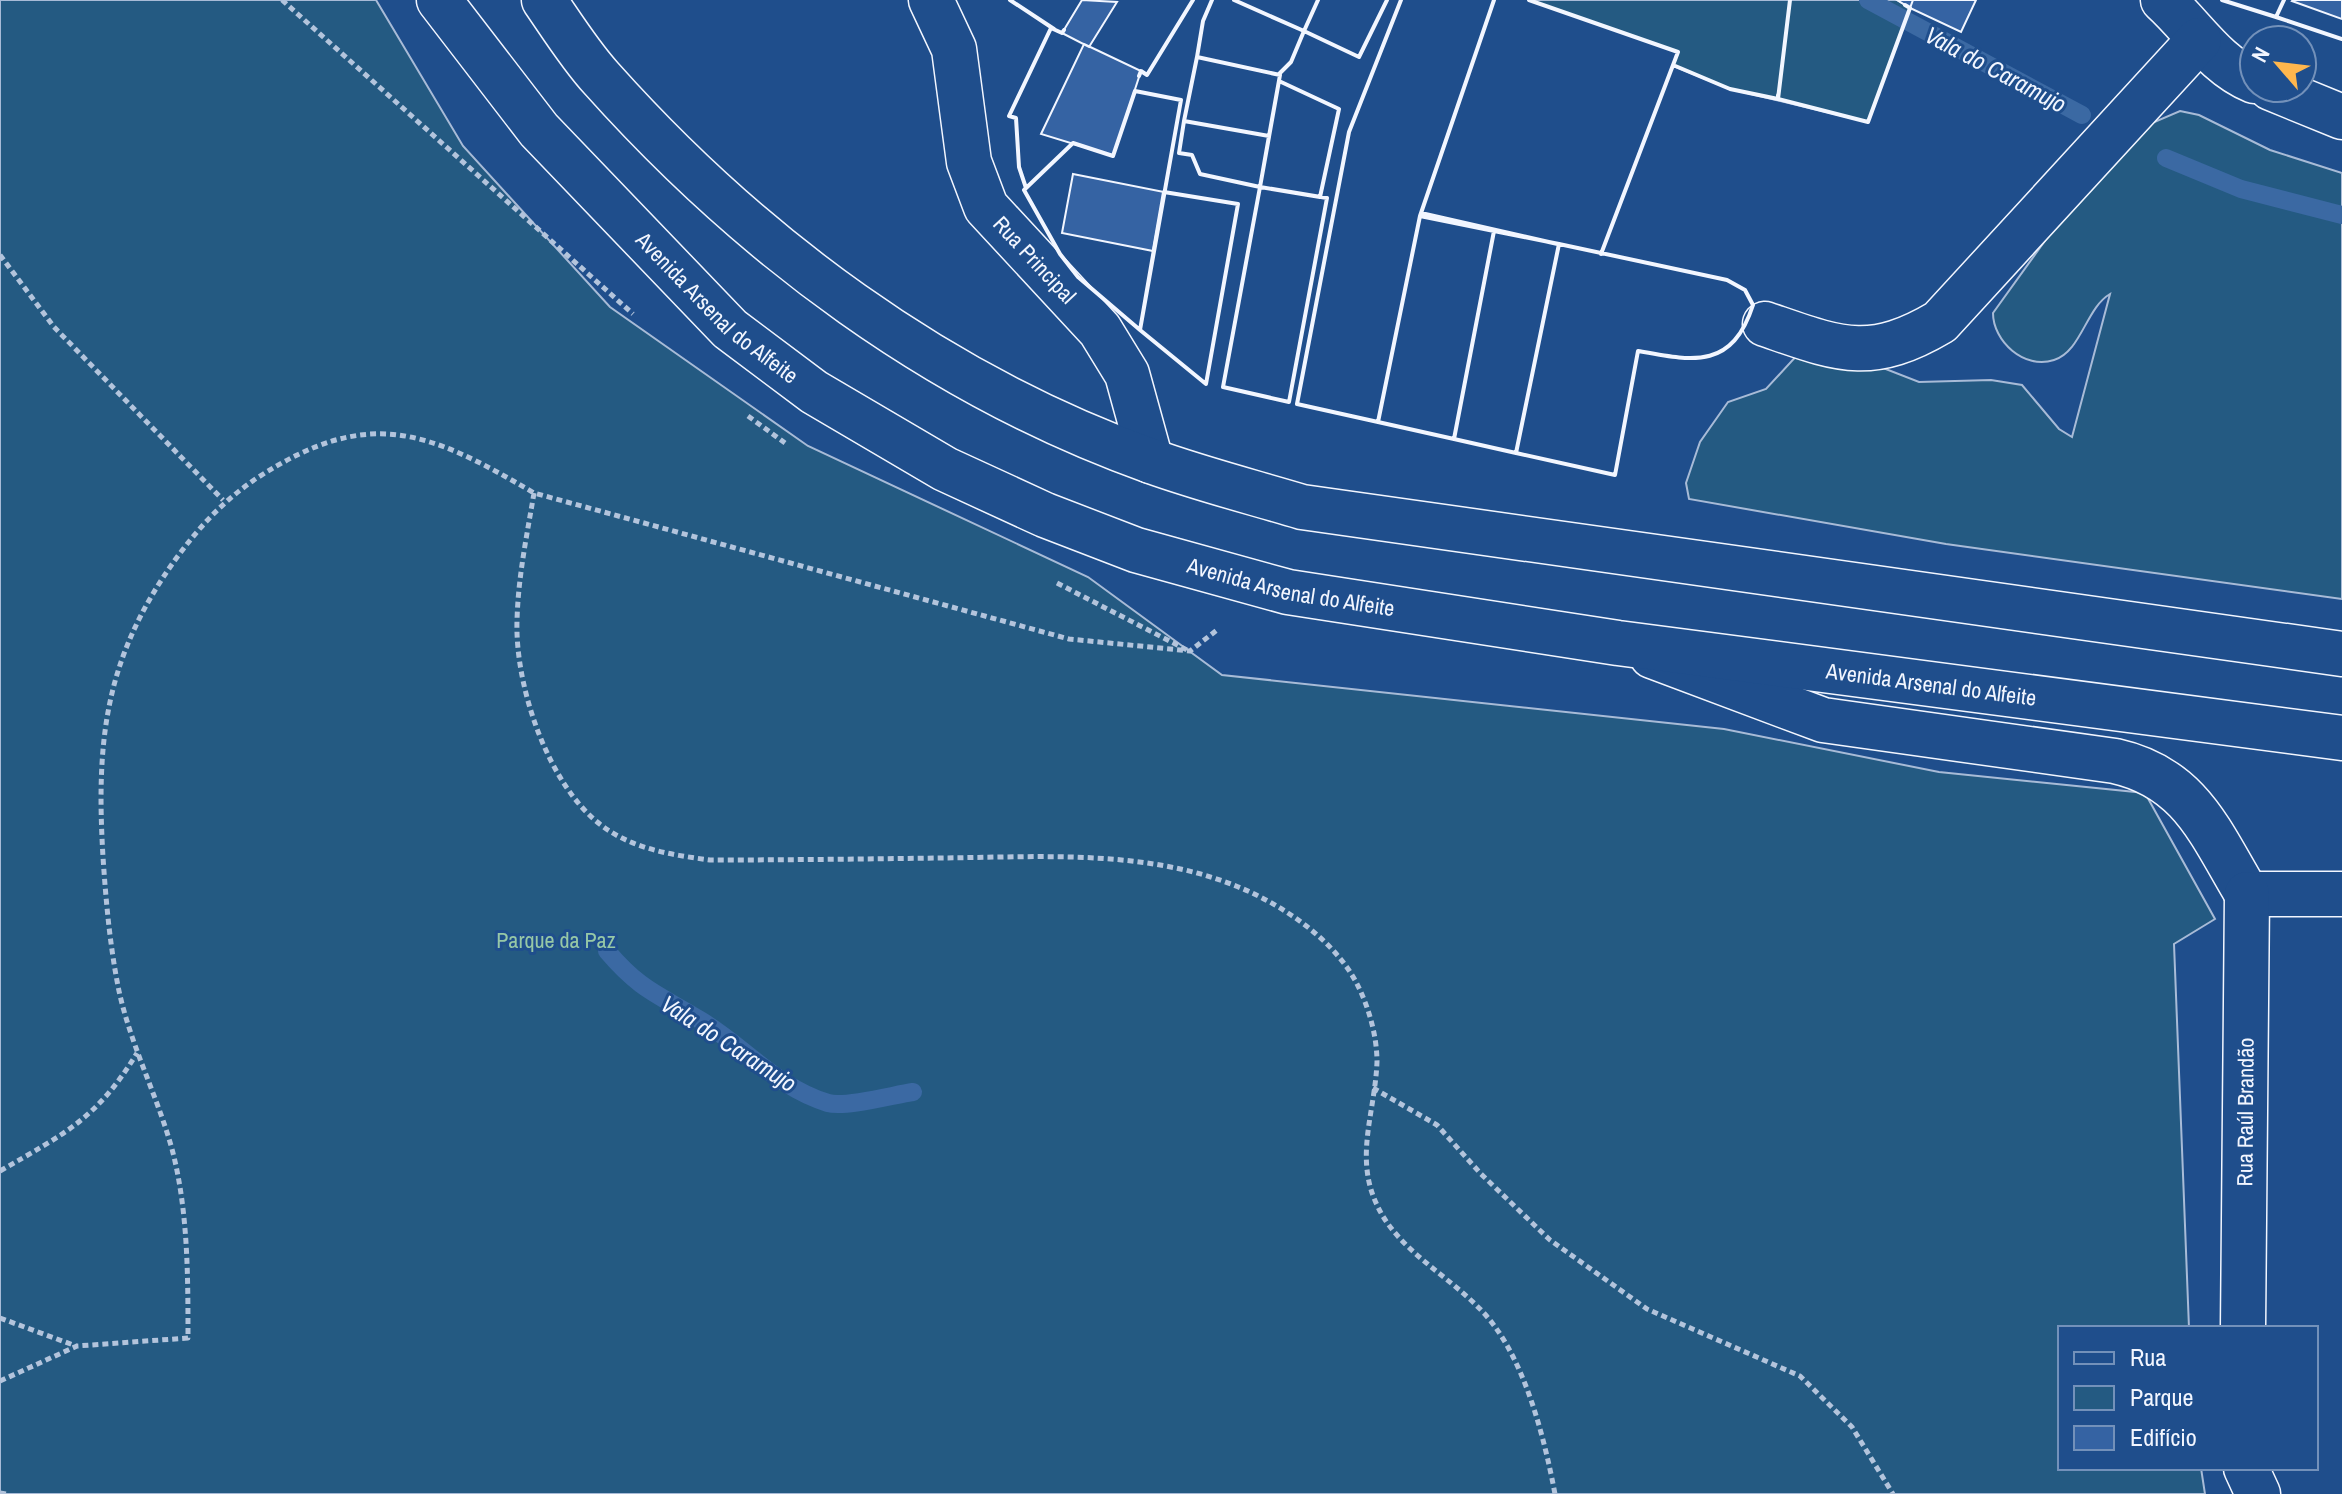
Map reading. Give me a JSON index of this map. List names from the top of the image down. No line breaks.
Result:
{"streets":{"main road":["Rua Principal","Avenida Arsenal do Alfeite","Rua Raúl Brandão"]},"water":["Vala do Caramujo"],"parks":["Parque da Paz"],"legend":["Rua","Parque","Edifício"],"north":"top left"}
